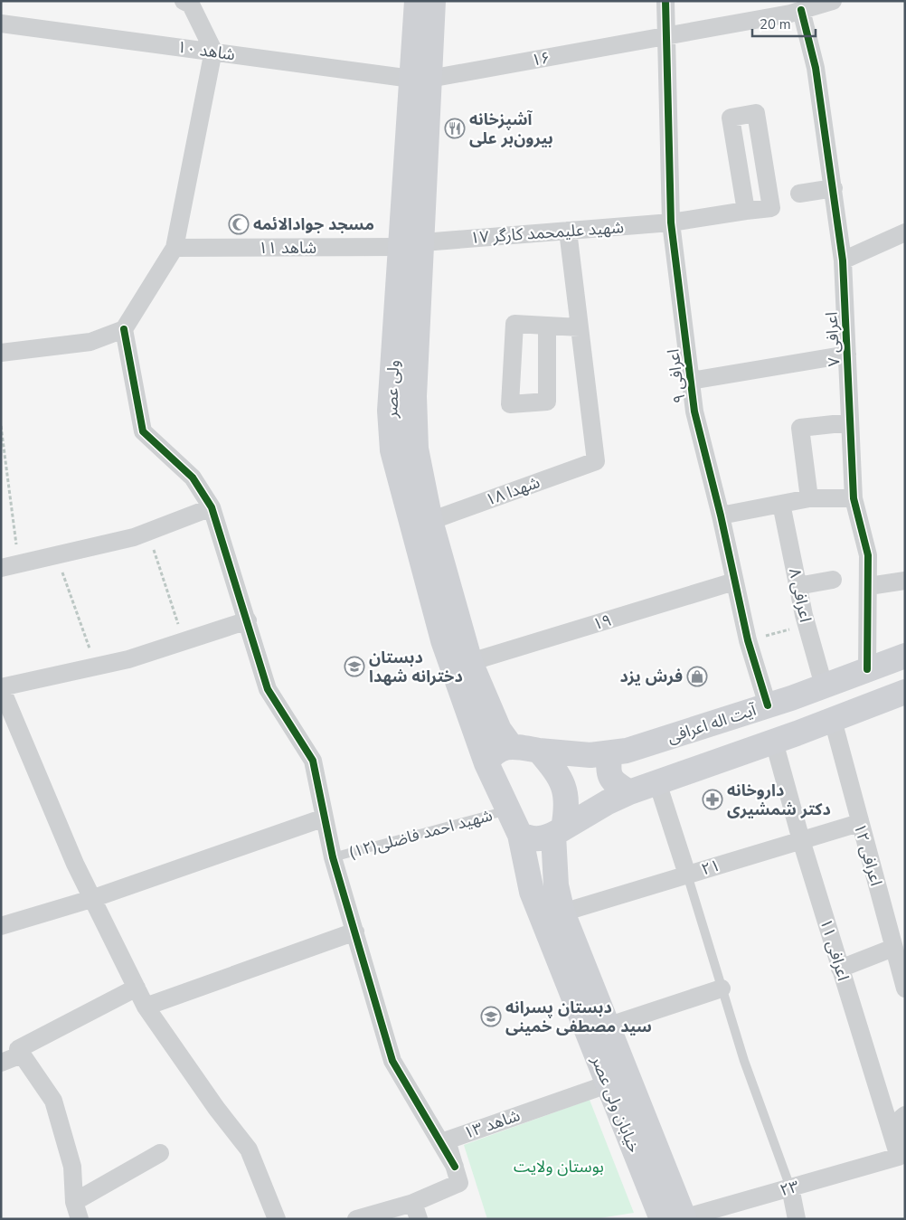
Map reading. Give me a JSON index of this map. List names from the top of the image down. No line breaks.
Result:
{"streets":{"main road":["ولی عصر","آیت اله اعرافی","خیابان ولی عصر"],"street":["شاهد ۱۰","۱۶","شهید علیمحمد کارگر ۱۷","شاهد ۱۱","اعرافی ۷","اعرافی ۹","شهدا ۱۸","اعرافی ۸","۱۹","اعرافی ۱۲","۲۱","اعرافی ۱۱","شاهد ۱۳","۲۳"],"lane":["شهید احمد فاضلی(۱۲)"]},"crossings":[["شاهد ۱۰","۱۶"],["شاهد ۱۰","ولی عصر"],["۱۶","اعرافی ۷"],["۱۶","اعرافی ۹"],["۱۶","ولی عصر"],["شهید علیمحمد کارگر ۱۷","شاهد ۱۱"],["شهید علیمحمد کارگر ۱۷","اعرافی ۹"],["شهید علیمحمد کارگر ۱۷","ولی عصر"],["شاهد ۱۱","ولی عصر"],["اعرافی ۷","آیت اله اعرافی"],["اعرافی ۹","۱۹"],["اعرافی ۹","آیت اله اعرافی"],["ولی عصر","شهدا ۱۸"],["ولی عصر","۱۹"],["ولی عصر","آیت اله اعرافی"],["ولی عصر","شهید احمد فاضلی(۱۲)"],["ولی عصر","خیابان ولی عصر"],["اعرافی ۸","آیت اله اعرافی"],["آیت اله اعرافی","شهید احمد فاضلی(۱۲)"],["آیت اله اعرافی","خیابان ولی عصر"],["شهید احمد فاضلی(۱۲)","خیابان ولی عصر"],["اعرافی ۱۲","۲۱"],["۲۱","اعرافی ۱۱"],["۲۱","خیابان ولی عصر"],["اعرافی ۱۱","۲۳"],["خیابان ولی عصر","شاهد ۱۳"],["خیابان ولی عصر","۲۳"]],"parks":["بوستان ولایت"],"places":{"restaurant":["آشپزخانه بیرون‌بر علی"],"mosque":["مسجد جوادالائمه"],"school or university":["دبستان دخترانه شهدا","دبستان پسرانه سید مصطفی خمینی"],"shop":["فرش یزد"],"pharmacy":["داروخانه دکتر شمشیری"]},"scale_bar":"20 m"}
